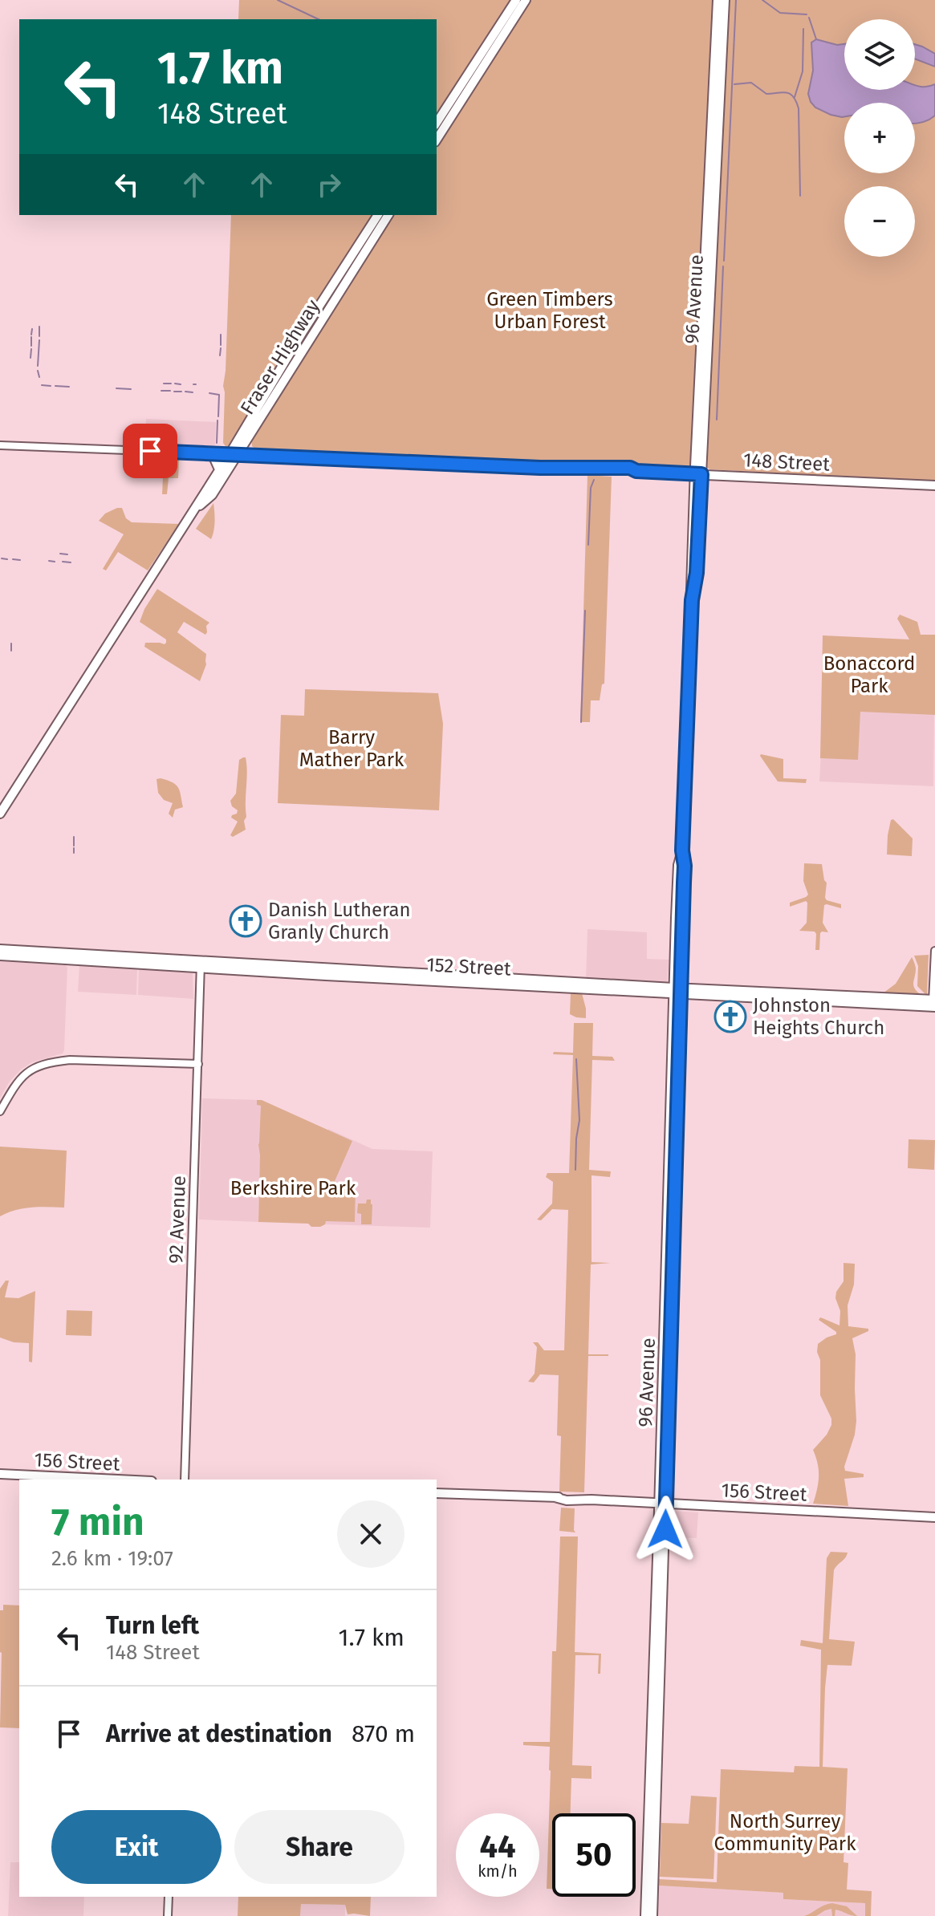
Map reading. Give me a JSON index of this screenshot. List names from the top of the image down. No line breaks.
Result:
{"streets":{"main road":["96 Avenue","Fraser Highway","148 Street","152 Street","156 Street"],"street":["92 Avenue"]},"crossings":[["96 Avenue","148 Street"],["96 Avenue","152 Street"],["96 Avenue","156 Street"],["Fraser Highway","148 Street"],["152 Street","92 Avenue"]],"parks":["Green Timbers Urban Forest","Bonaccord Park","Barry Mather Park","Berkshire Park","North Surrey Community Park"],"places":{"church":["Danish Lutheran Granly Church","Johnston Heights Church"]},"page":{"map_buttons":["+","−"],"turn":["1.7 km","148 Street"],"heading":["7 min","2.6 km · 19:07"],"list":[{"name":"Turn left","note":"148 Street","value":"1.7 km"},{"name":"Arrive at destination","value":"870 m"}],"buttons":["Exit","Share"],"speed":"44 km/h","limit":"50"}}
